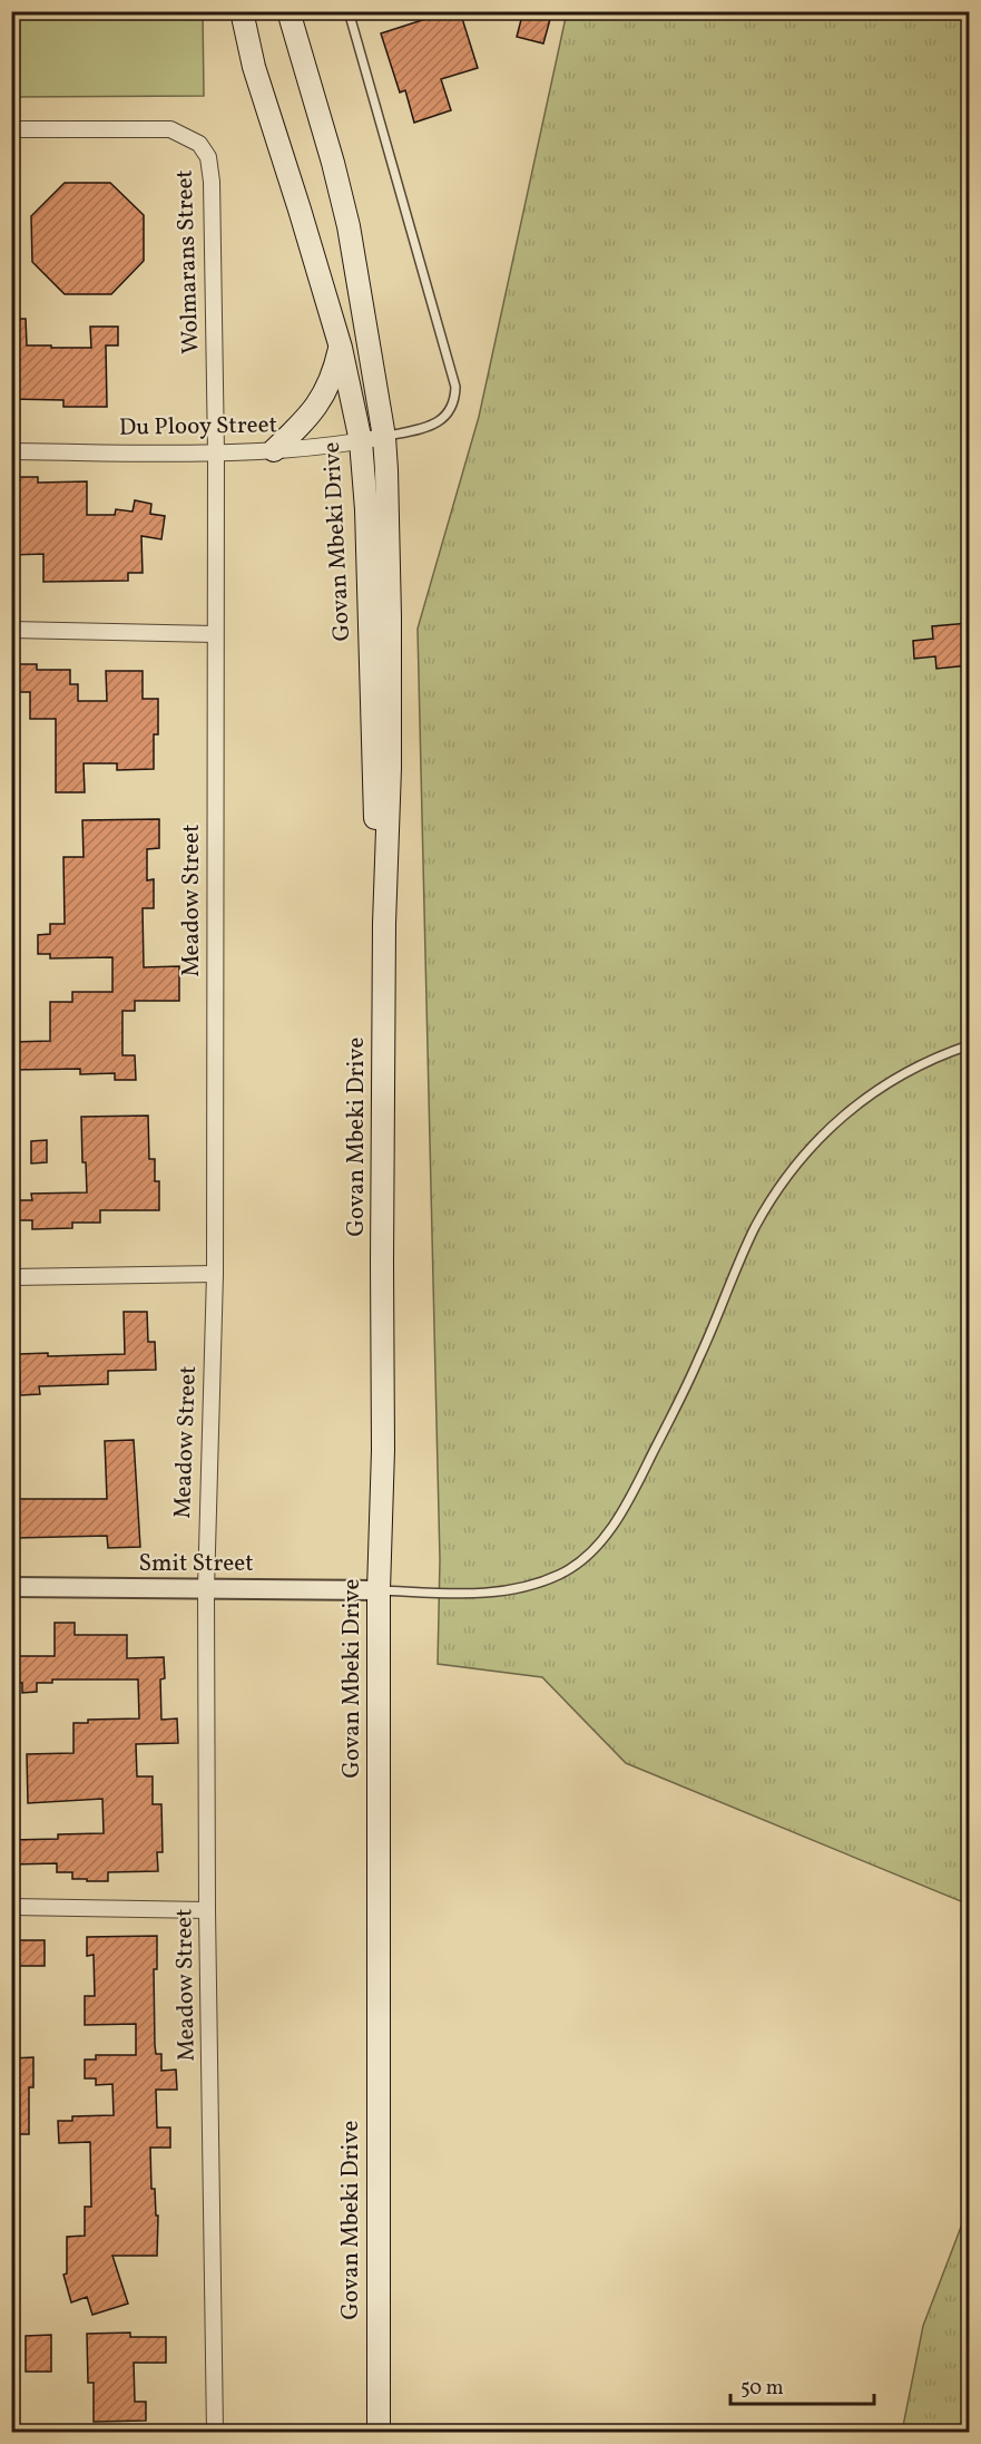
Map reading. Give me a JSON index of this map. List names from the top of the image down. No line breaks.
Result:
{"streets":{"main road":["Govan Mbeki Drive"],"street":["Wolmarans Street","Du Plooy Street","Meadow Street","Smit Street"]},"crossings":[["Wolmarans Street","Du Plooy Street"],["Wolmarans Street","Meadow Street"],["Du Plooy Street","Govan Mbeki Drive"],["Du Plooy Street","Meadow Street"],["Govan Mbeki Drive","Smit Street"],["Meadow Street","Smit Street"]],"scale_bar":"50 m"}
